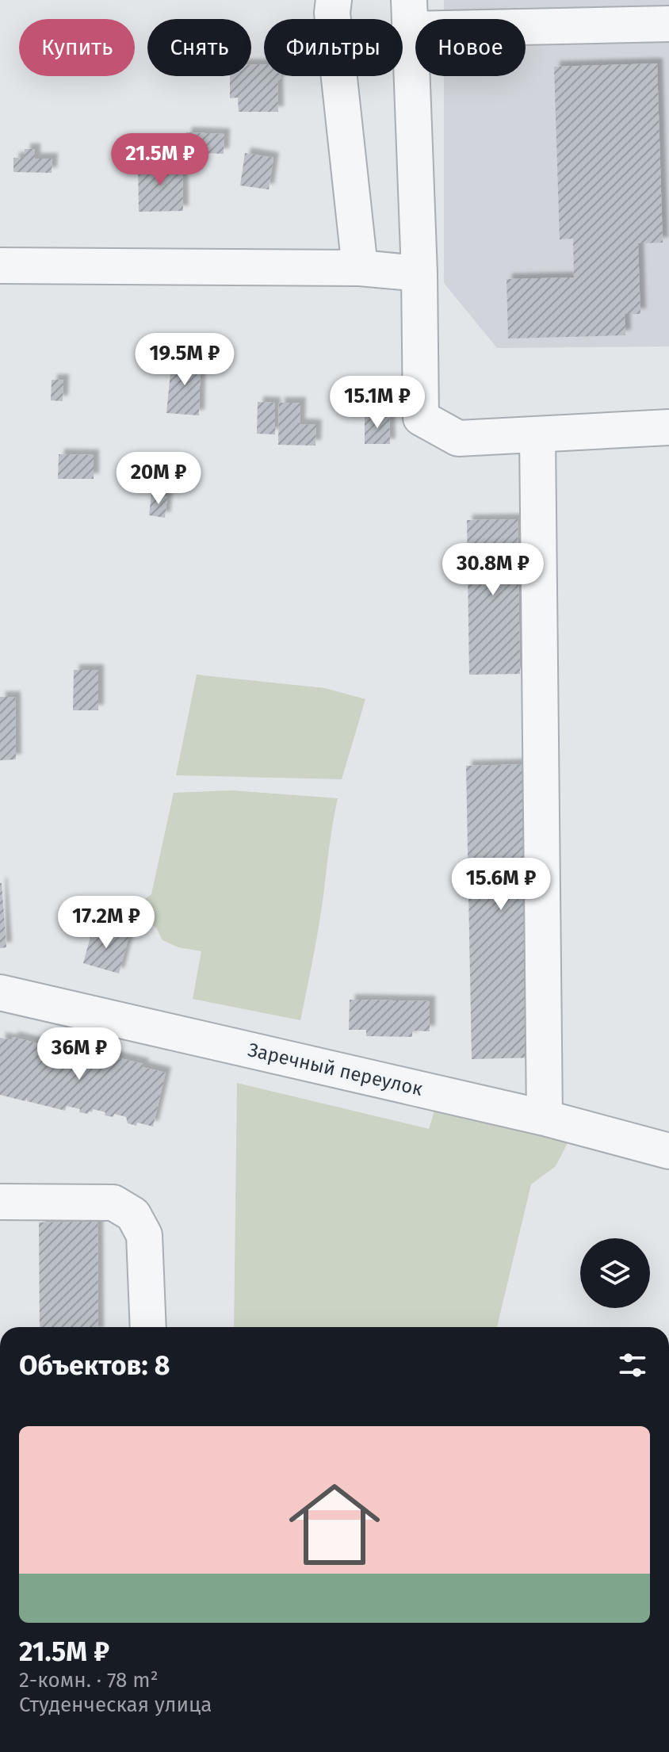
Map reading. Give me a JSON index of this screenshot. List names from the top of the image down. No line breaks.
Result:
{"streets":{"street":["Заречный переулок"]},"page":{"chip":["Купить","Снять","Фильтры","Новое"],"price":["21.5M ₽","19.5M ₽","15.1M ₽","20M ₽","30.8M ₽","15.6M ₽","17.2M ₽","36M ₽"],"heading":"Объектов: 8","list":[{"name":"21.5M ₽","note":"2-комн. · 78 m² · Студенческая улица"}]}}
